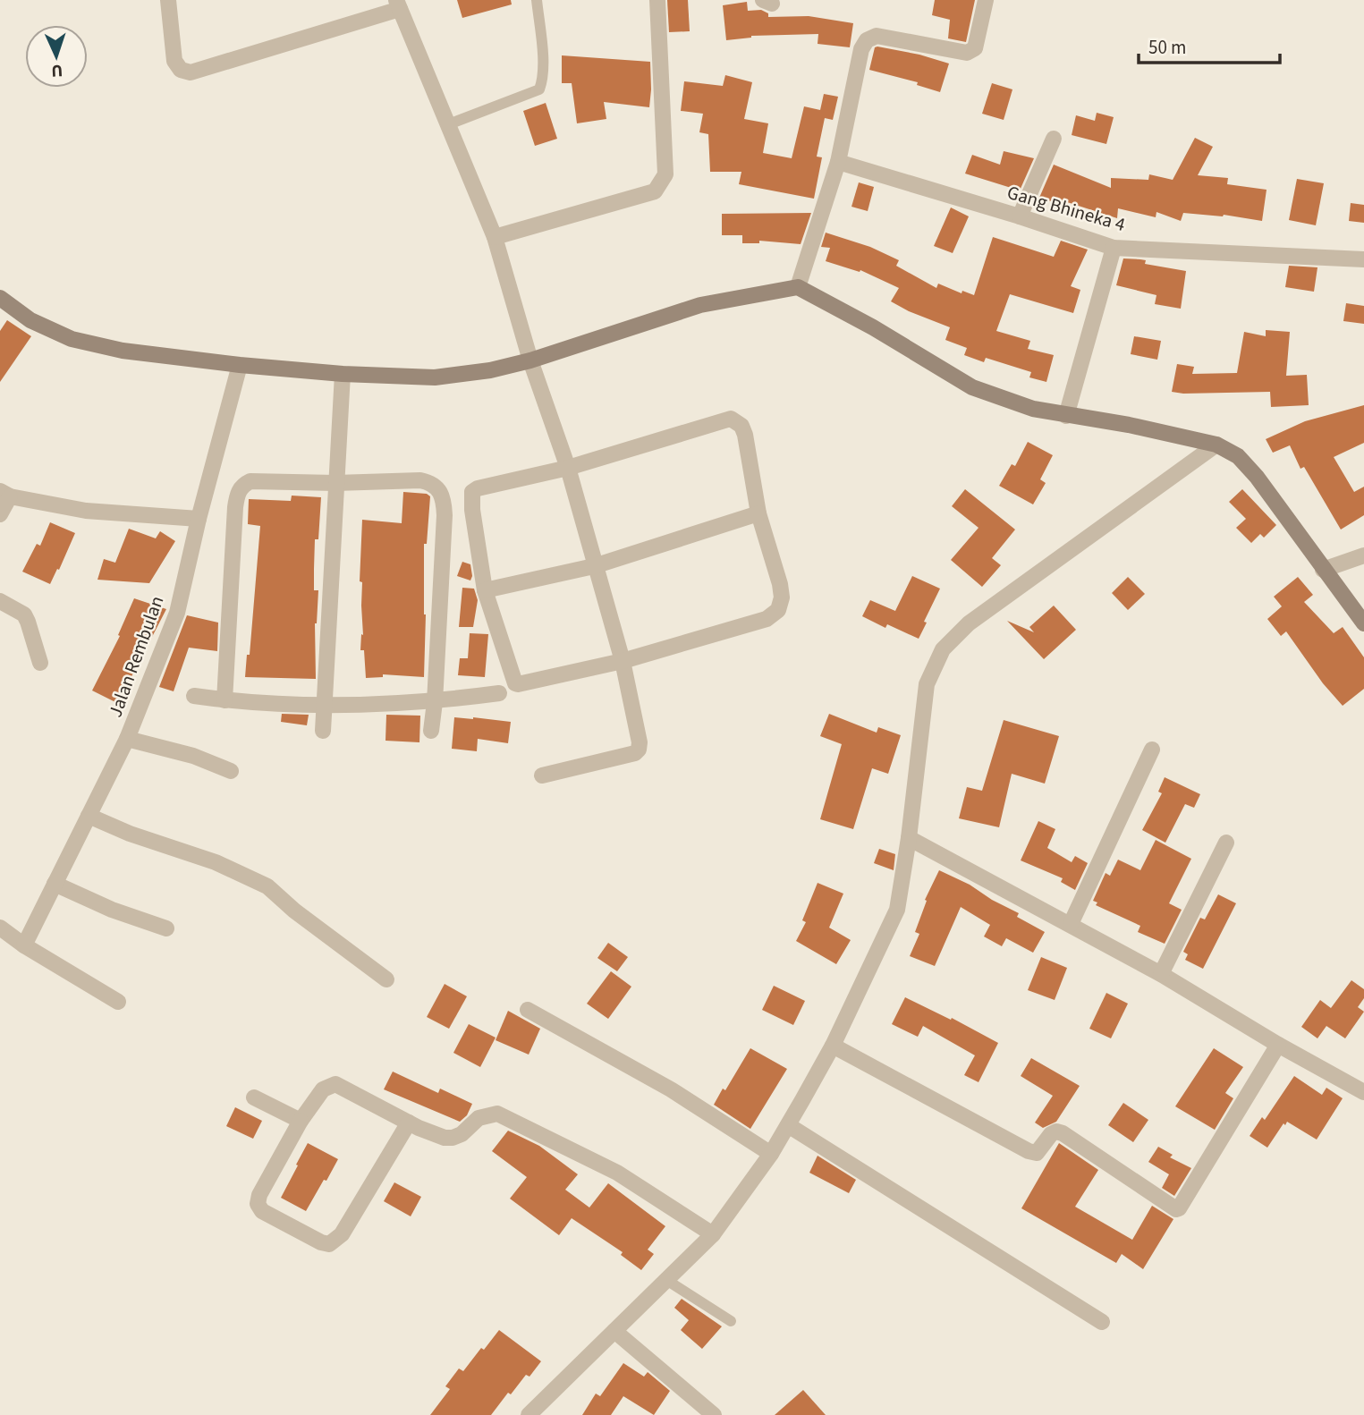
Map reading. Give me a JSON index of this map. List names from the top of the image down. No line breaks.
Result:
{"streets":{"street":["Gang Bhineka 4","Jalan Rembulan"]},"scale_bar":"50 m","north":"bottom"}
